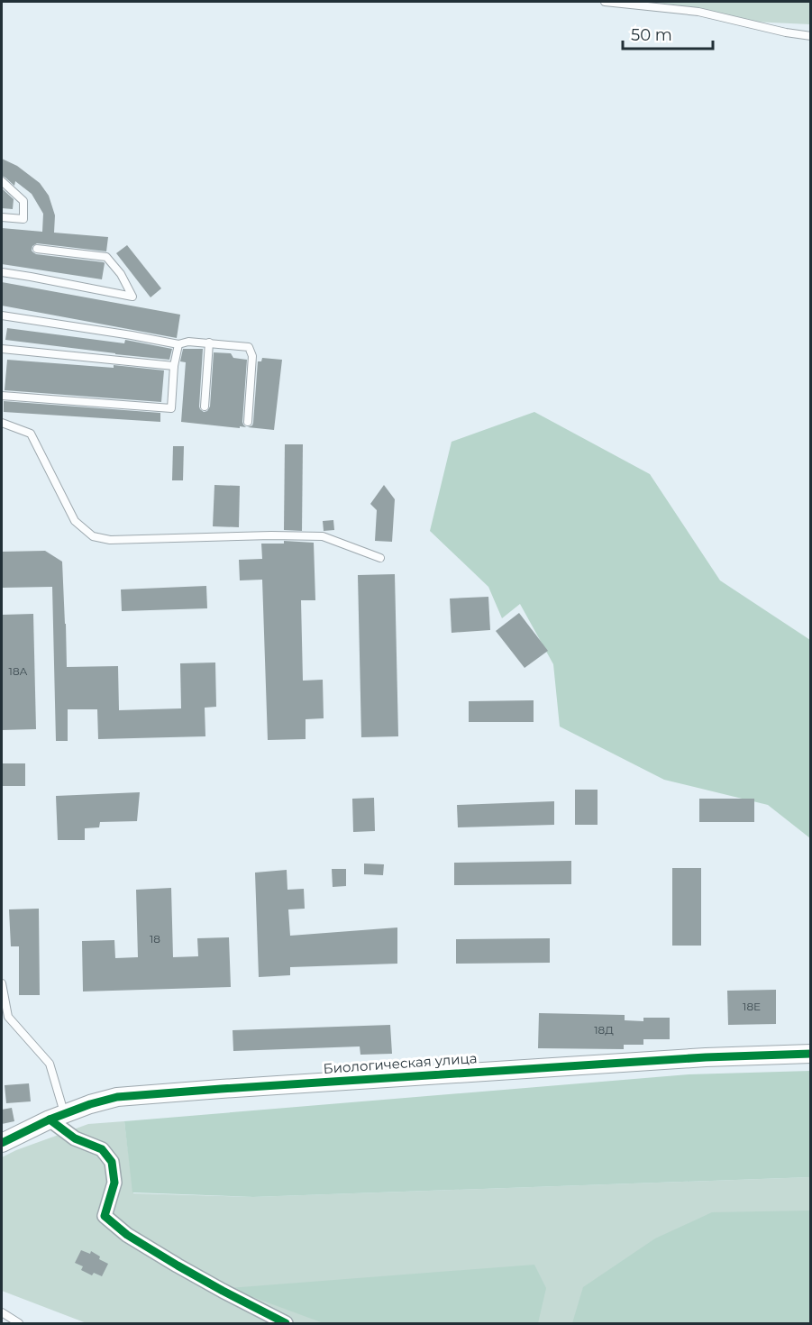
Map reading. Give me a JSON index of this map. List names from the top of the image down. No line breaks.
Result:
{"streets":{"street":["Биологическая улица"]},"house_numbers":["18А","18","18Е","18Д"],"scale_bar":"50 m"}
